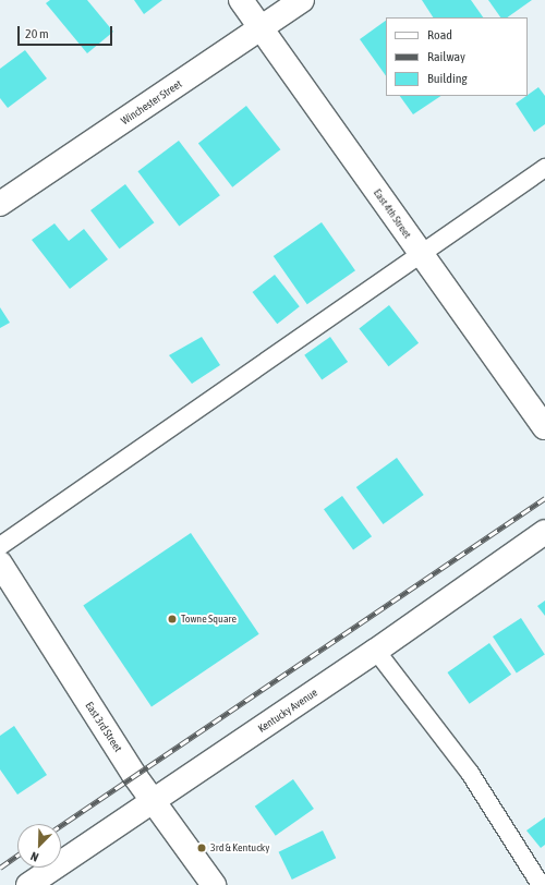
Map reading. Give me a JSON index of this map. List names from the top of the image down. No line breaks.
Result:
{"streets":{"street":["Winchester Street","East 4th Street","Kentucky Avenue","East 3rd Street"]},"crossings":[["Winchester Street","East 4th Street"],["Kentucky Avenue","East 3rd Street"]],"places":["Towne Square","3rd & Kentucky"],"legend":["Road","Railway","Building"],"scale_bar":"20 m","north":"bottom left"}
